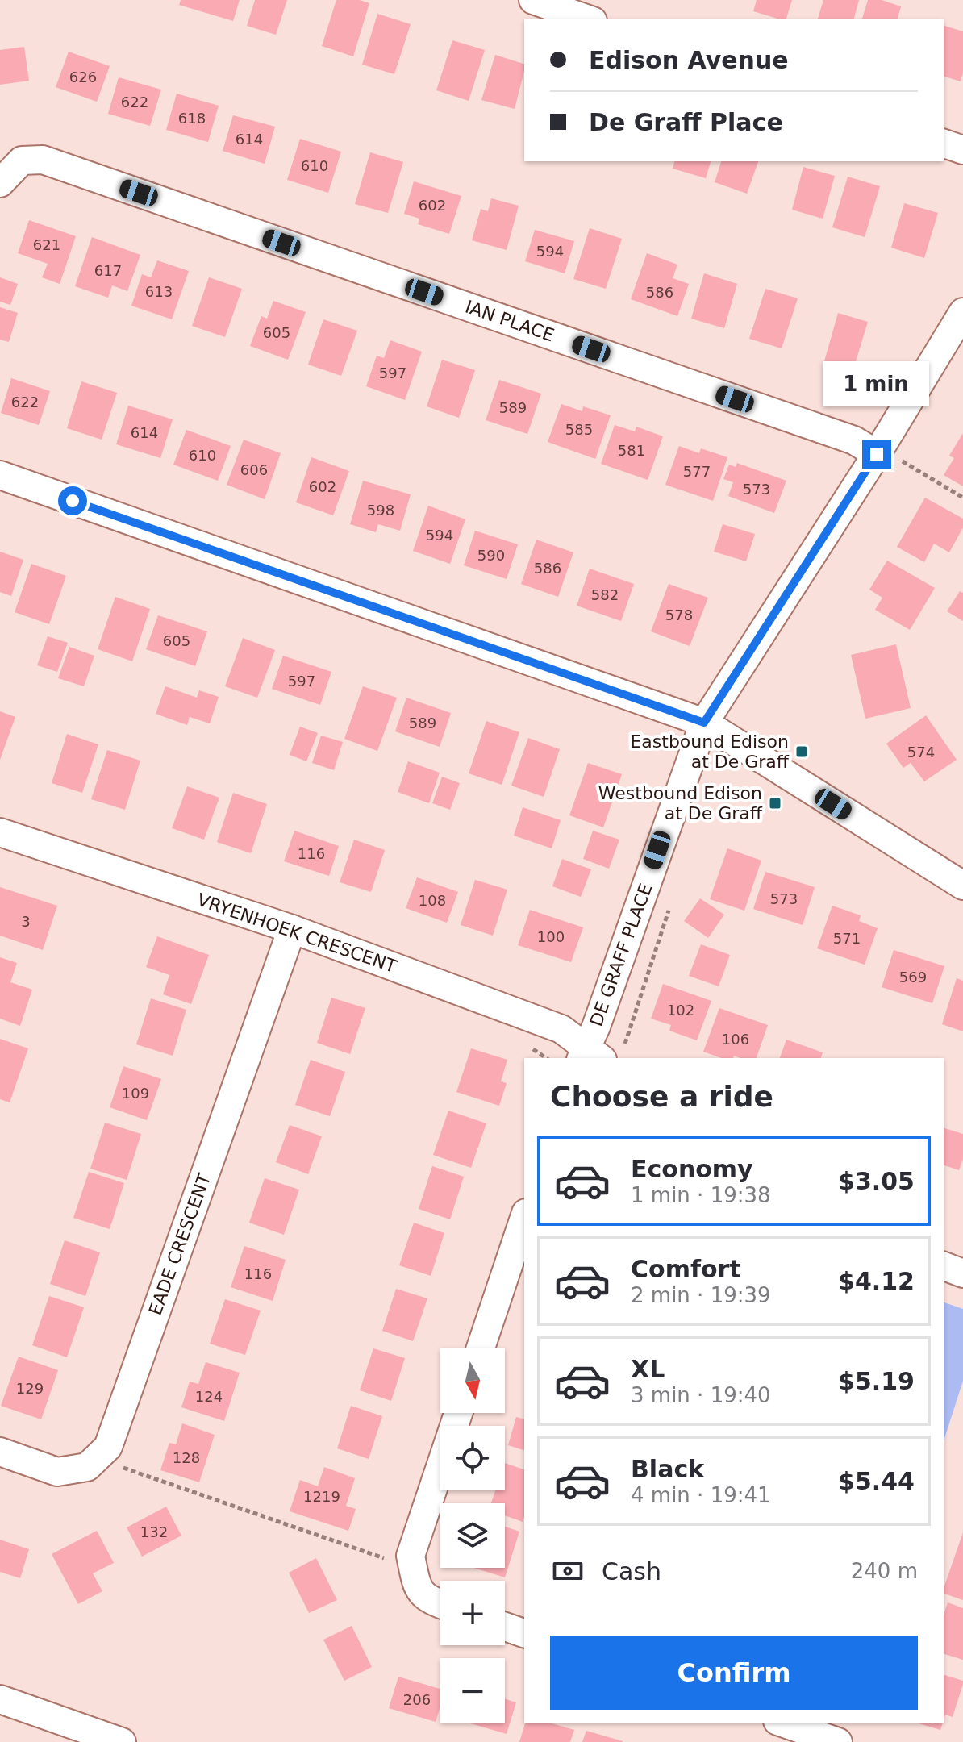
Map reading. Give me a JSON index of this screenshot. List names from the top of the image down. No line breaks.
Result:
{"streets":{"street":["IAN PLACE","VRYENHOEK CRESCENT","DE GRAFF PLACE","EADE CRESCENT"]},"crossings":[["IAN PLACE","DE GRAFF PLACE"],["VRYENHOEK CRESCENT","DE GRAFF PLACE"],["VRYENHOEK CRESCENT","EADE CRESCENT"]],"places":{"transit":["Eastbound Edison at De Graff","Westbound Edison at De Graff"]},"house_numbers":["626","622","618","614","610","602","621","594","617","613","586","605","597","622","589","585","614","581","610","606","577","602","573","598","594","590","586","582","578","605","597","589","574","116","573","108","3","100","571","569","102","106","109","116","129","124","128","1219","132","206"],"north":"bottom","page":{"banner":["Edison Avenue","De Graff Place"],"bubble":"1 min","heading":"Choose a ride","list":[{"name":"Economy","note":"1 min · 19:38","value":"$3.05"},{"name":"Comfort","note":"2 min · 19:39","value":"$4.12"},{"name":"XL","note":"3 min · 19:40","value":"$5.19"},{"name":"Black","note":"4 min · 19:41","value":"$5.44"}],"map_buttons":["+","−"],"pay":["Cash","240 m"],"buttons":"Confirm"}}
